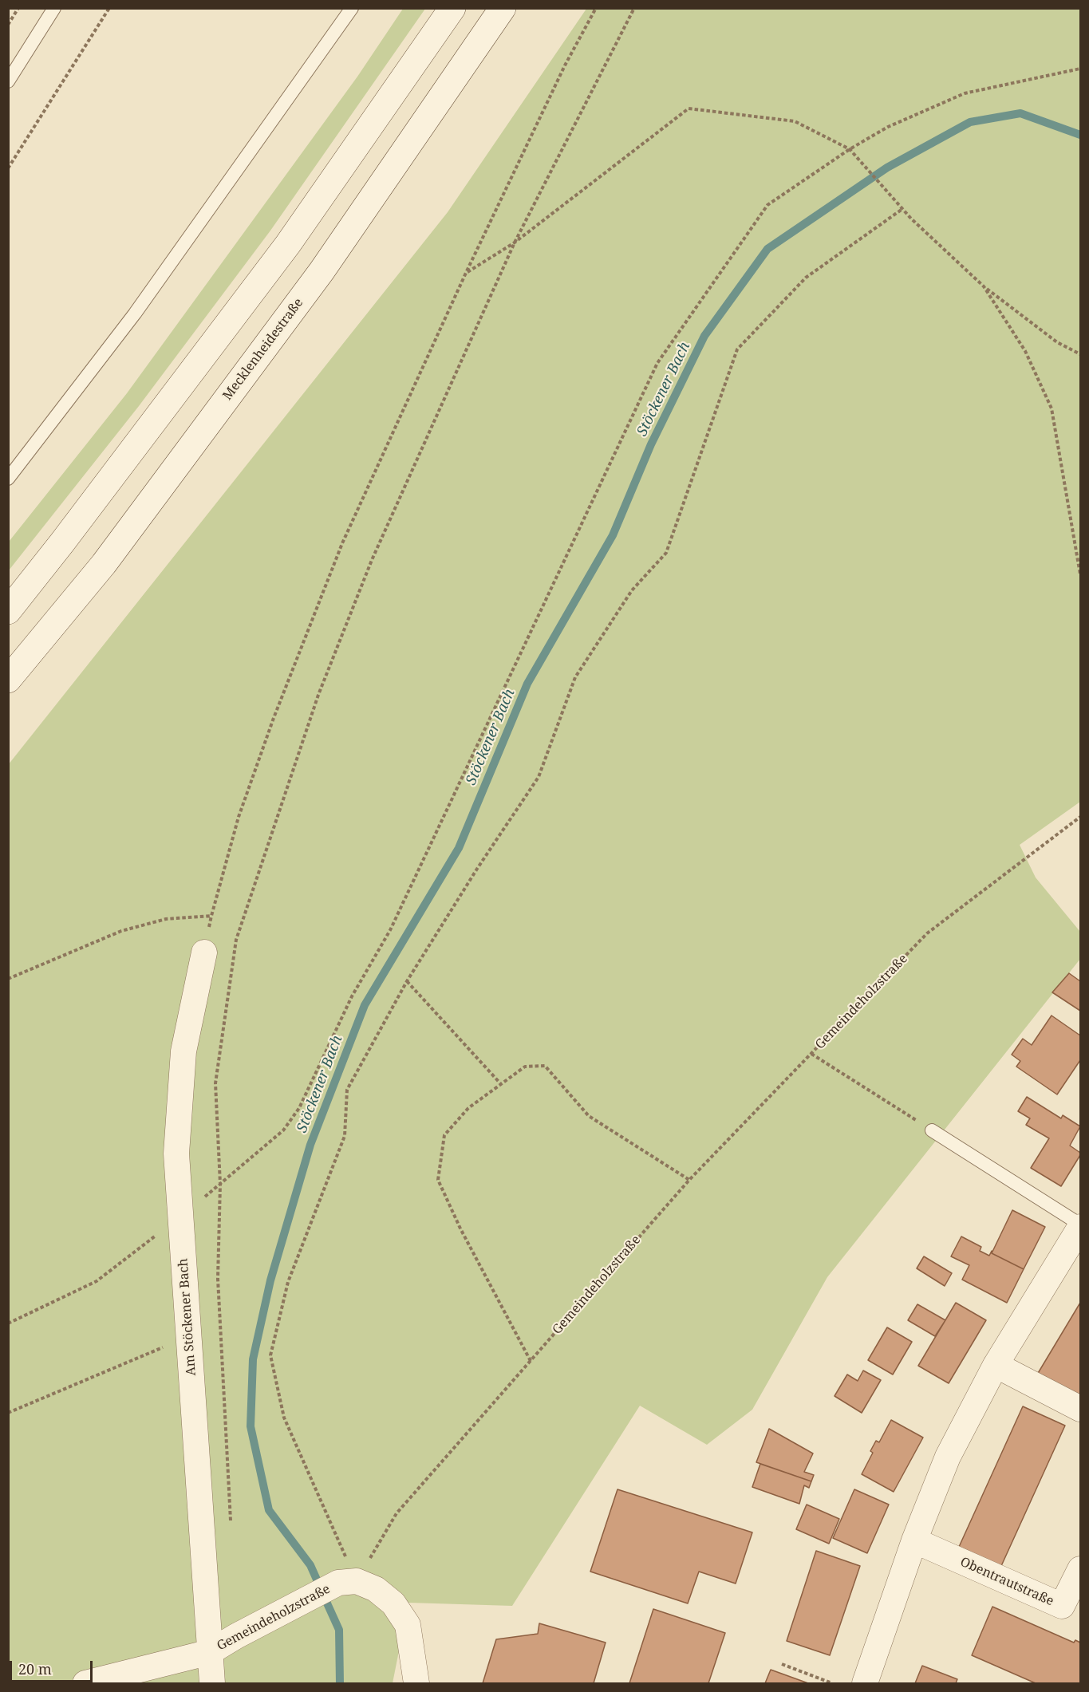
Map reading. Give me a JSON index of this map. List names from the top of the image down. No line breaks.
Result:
{"streets":{"main road":["Mecklenheidestraße"],"street":["Gemeindeholzstraße","Am Stöckener Bach","Obentrautstraße"]},"crossings":[["Gemeindeholzstraße","Am Stöckener Bach"]],"water":["Stöckener Bach"],"scale_bar":"20 m"}
